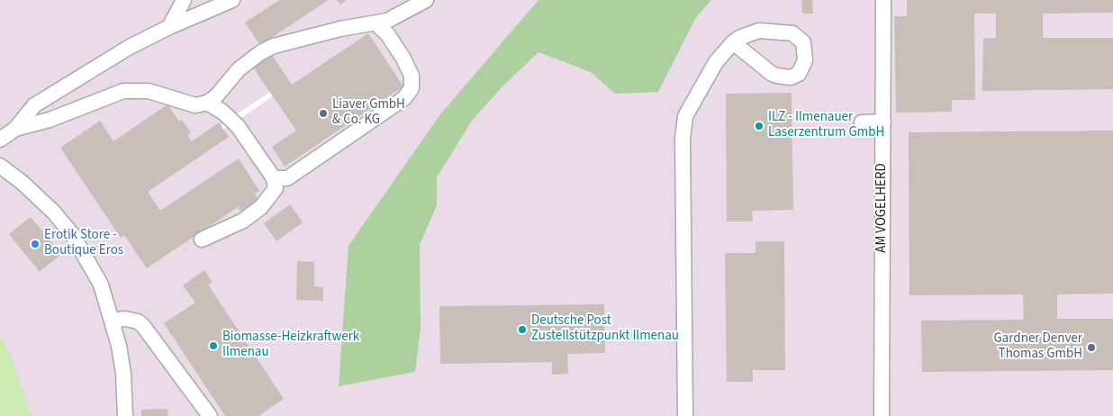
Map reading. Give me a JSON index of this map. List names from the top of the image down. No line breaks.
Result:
{"streets":{"street":["AM VOGELHERD"]},"places":["Liaver GmbH & Co. KG","ILZ - Ilmenauer Laserzentrum GmbH","Erotik Store - Boutique Eros","Deutsche Post Zustellstützpunkt Ilmenau","Biomasse-Heizkraftwerk Ilmenau","Gardner Denver Thomas GmbH"]}
